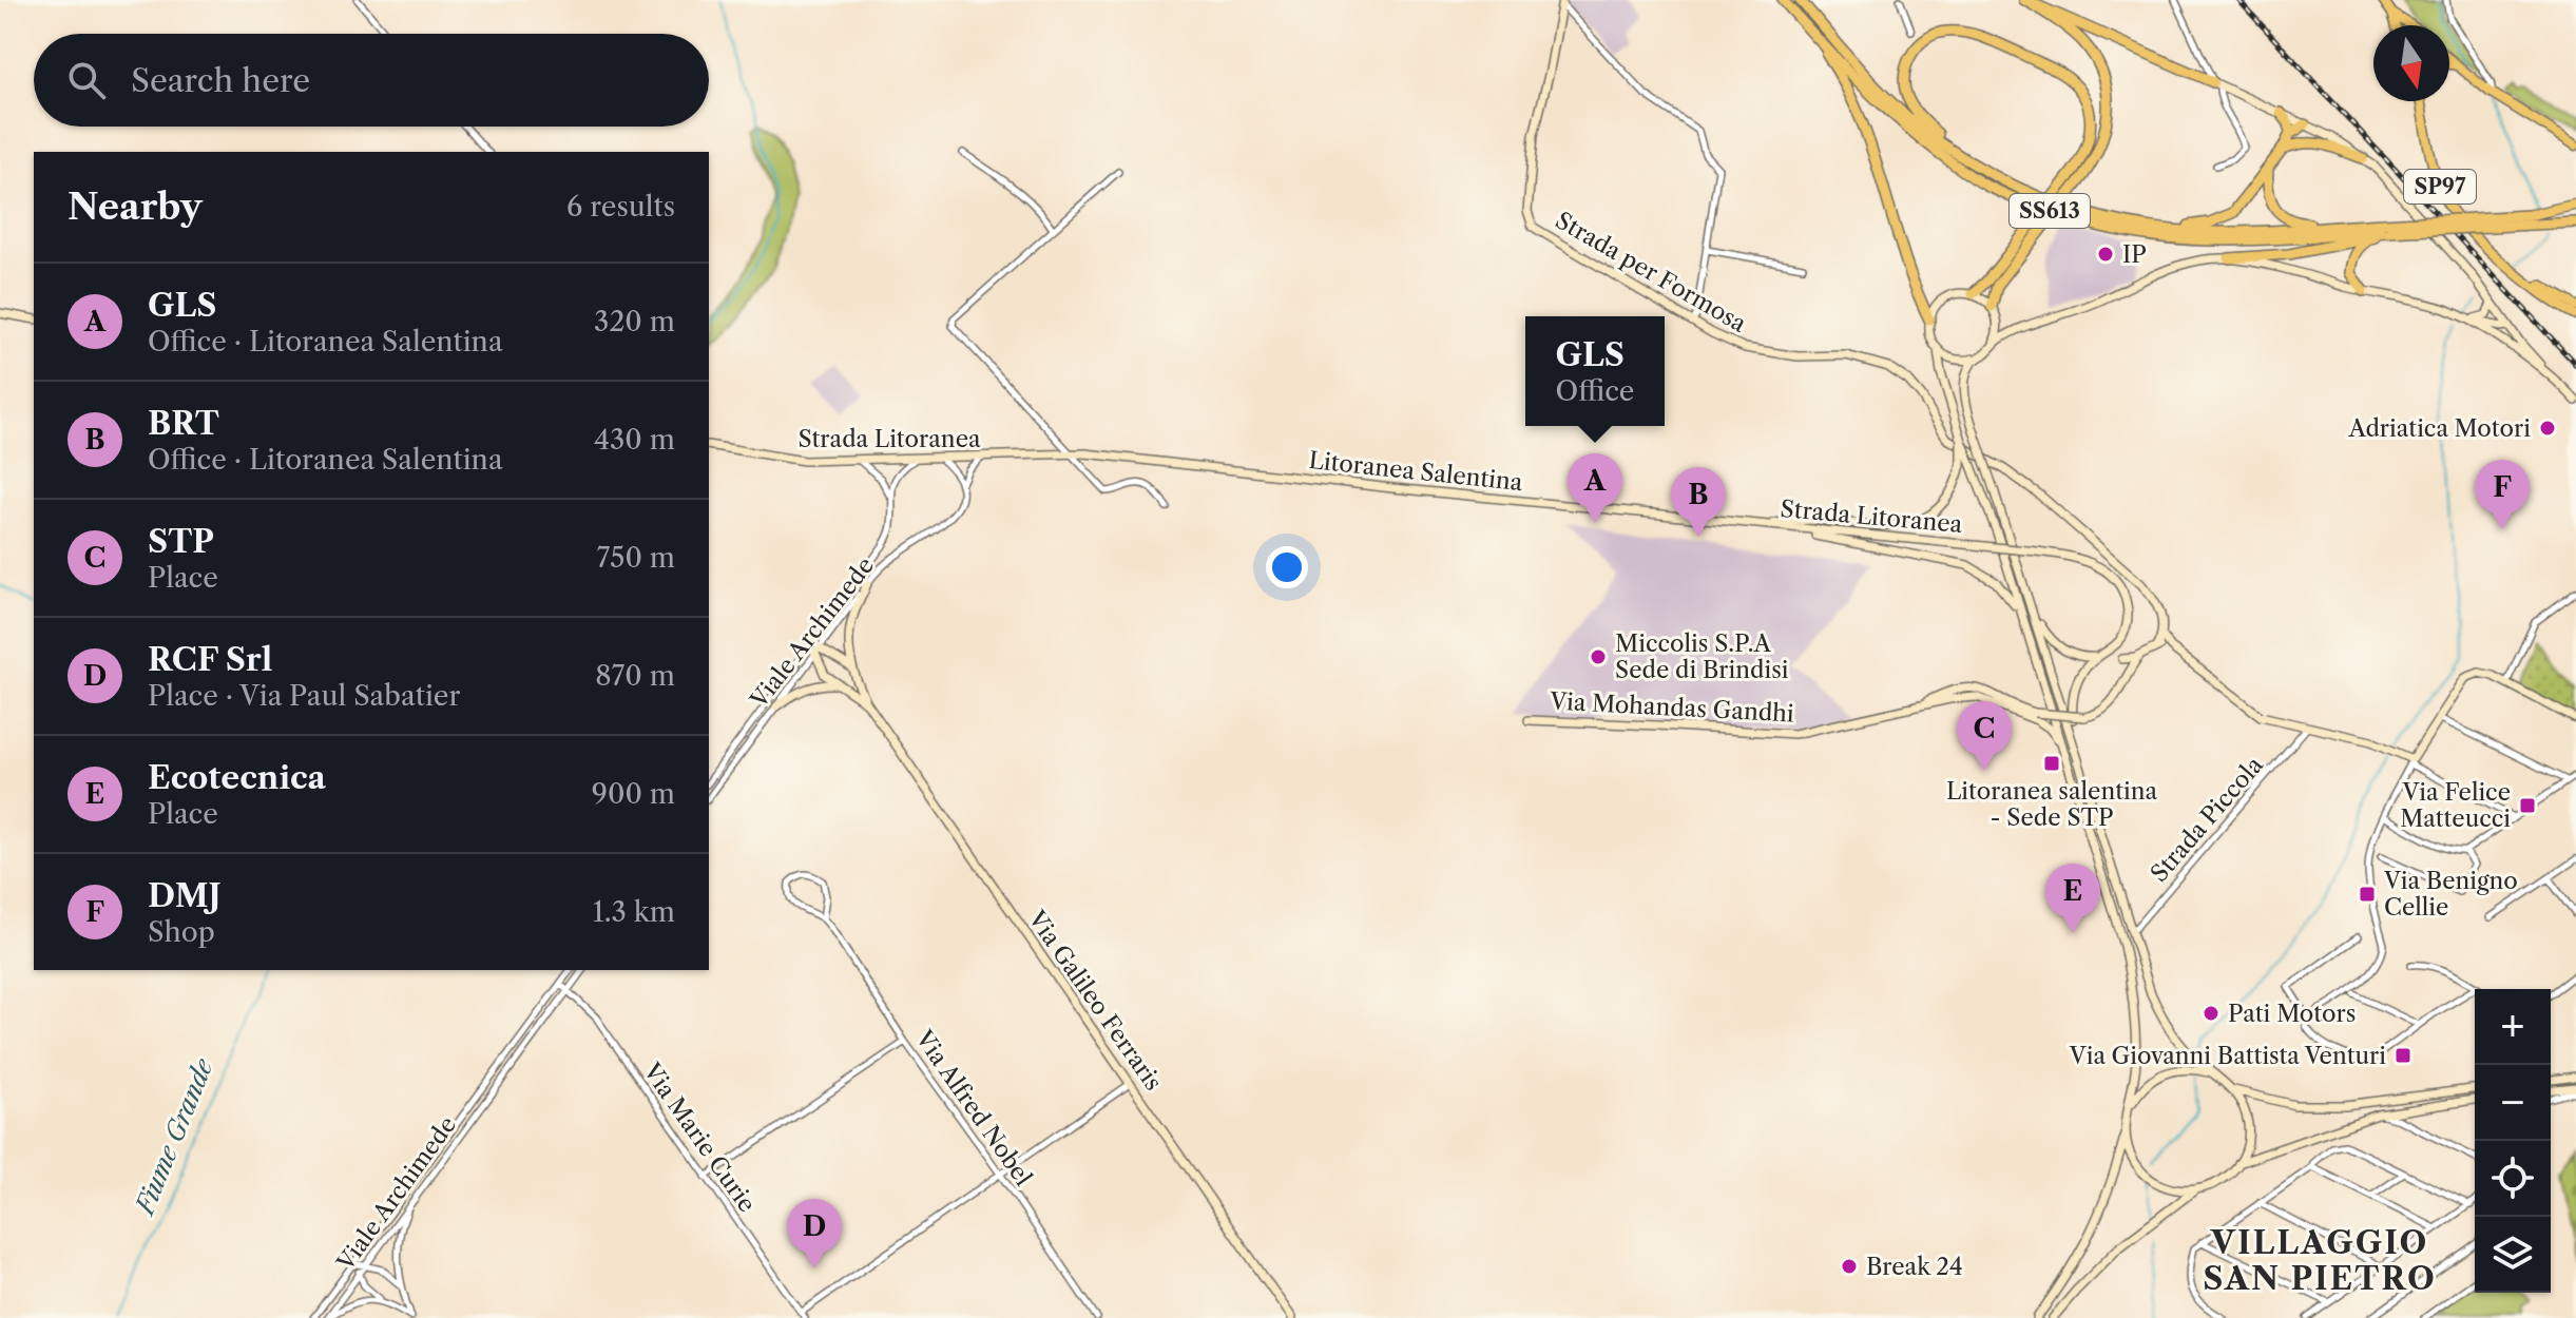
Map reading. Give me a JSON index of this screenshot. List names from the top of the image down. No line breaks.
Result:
{"streets":{"highway":["SS613"],"main road":["SP97"],"street":["Strada per Formosa","Strada Litoranea","Litoranea Salentina","Viale Archimede","Via Mohandas Gandhi","Strada Piccola","Via Galileo Ferraris","Via Alfred Nobel","Via Marie Curie"]},"crossings":[["Strada Litoranea","Litoranea Salentina"],["Strada Litoranea","Viale Archimede"],["Viale Archimede","Via Galileo Ferraris"],["Viale Archimede","Via Marie Curie"]],"districts":["VILLAGGIO SAN PIETRO"],"water":["Fiume Grande"],"places":{"other":["IP","Adriatica Motori","Miccolis S.P.A Sede di Brindisi","Pati Motors","Break 24"],"transit":["Litoranea salentina - Sede STP","Via Felice Matteucci","Via Benigno Cellie","Via Giovanni Battista Venturi"]},"north":"bottom","page":{"search":"Search here","heading":["Nearby","6 results"],"list":[{"mark":"A","name":"GLS","note":"Office · Litoranea Salentina","value":"320 m"},{"mark":"B","name":"BRT","note":"Office · Litoranea Salentina","value":"430 m"},{"mark":"C","name":"STP","note":"Place","value":"750 m"},{"mark":"D","name":"RCF Srl","note":"Place · Via Paul Sabatier","value":"870 m"},{"mark":"E","name":"Ecotecnica","note":"Place","value":"900 m"},{"mark":"F","name":"DMJ","note":"Shop","value":"1.3 km"}],"popup":["GLS","Office"],"pins":["A","F","B","C","E","D"],"map_buttons":["+","−"]}}
